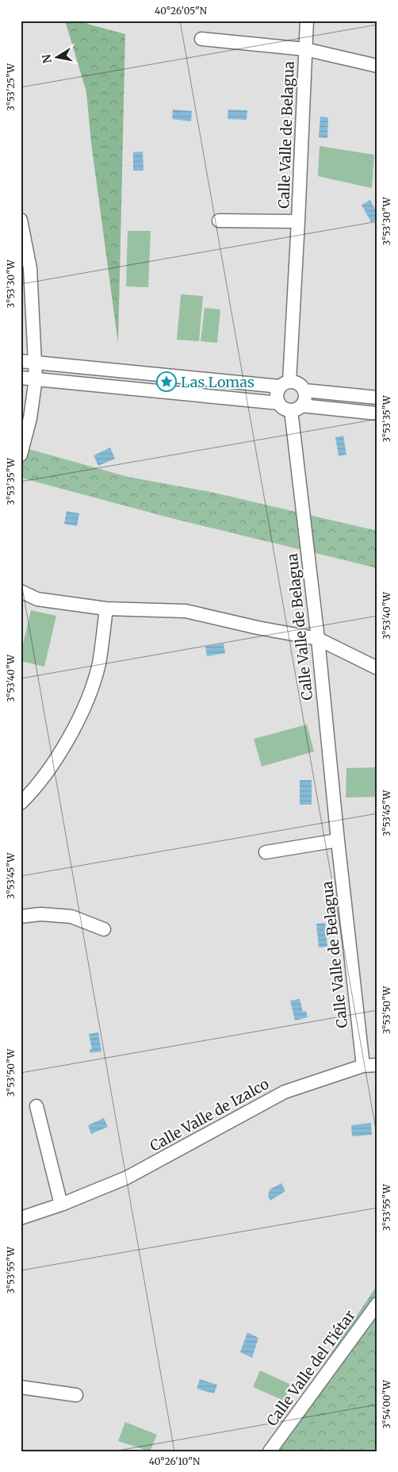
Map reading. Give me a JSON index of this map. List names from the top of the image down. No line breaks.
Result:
{"streets":{"street":["Calle Valle de Belagua","Calle Valle de Izalco","Calle Valle del Tiétar"]},"crossings":[["Calle Valle de Belagua","Calle Valle de Izalco"]],"places":{"place":["Las Lomas"]},"north":"left","coordinates":["40°26'05\"N","3°53'25\"W","3°53'30\"W","3°53'35\"W","3°53'40\"W","3°53'45\"W","3°53'50\"W","3°53'55\"W","3°54'00\"W","40°26'10\"N"]}
